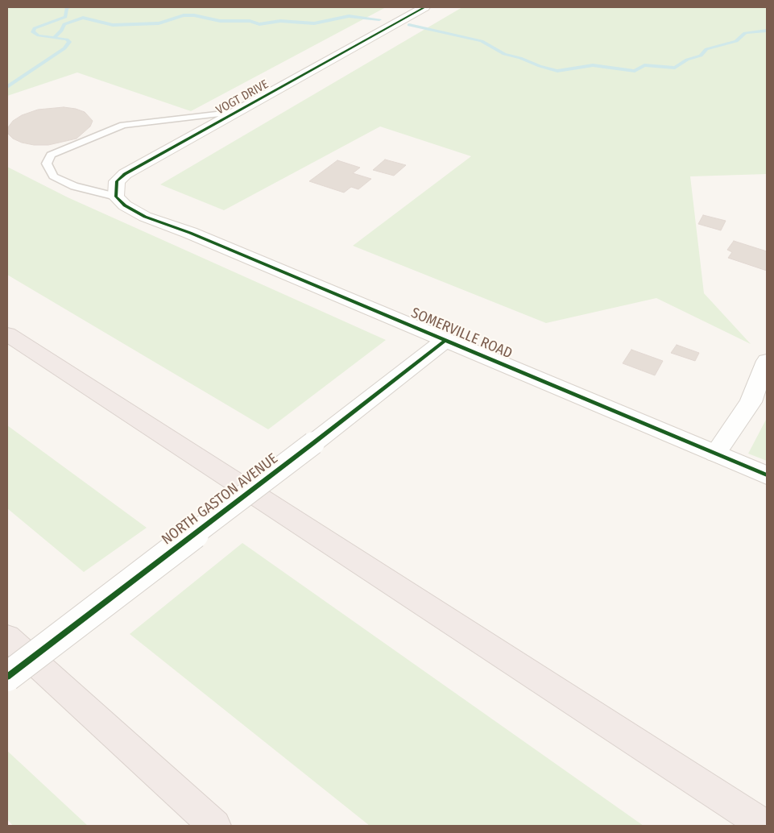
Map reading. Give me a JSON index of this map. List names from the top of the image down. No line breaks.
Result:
{"streets":{"street":["VOGT DRIVE","SOMERVILLE ROAD","NORTH GASTON AVENUE"]},"crossings":[["VOGT DRIVE","SOMERVILLE ROAD"],["SOMERVILLE ROAD","NORTH GASTON AVENUE"]]}
